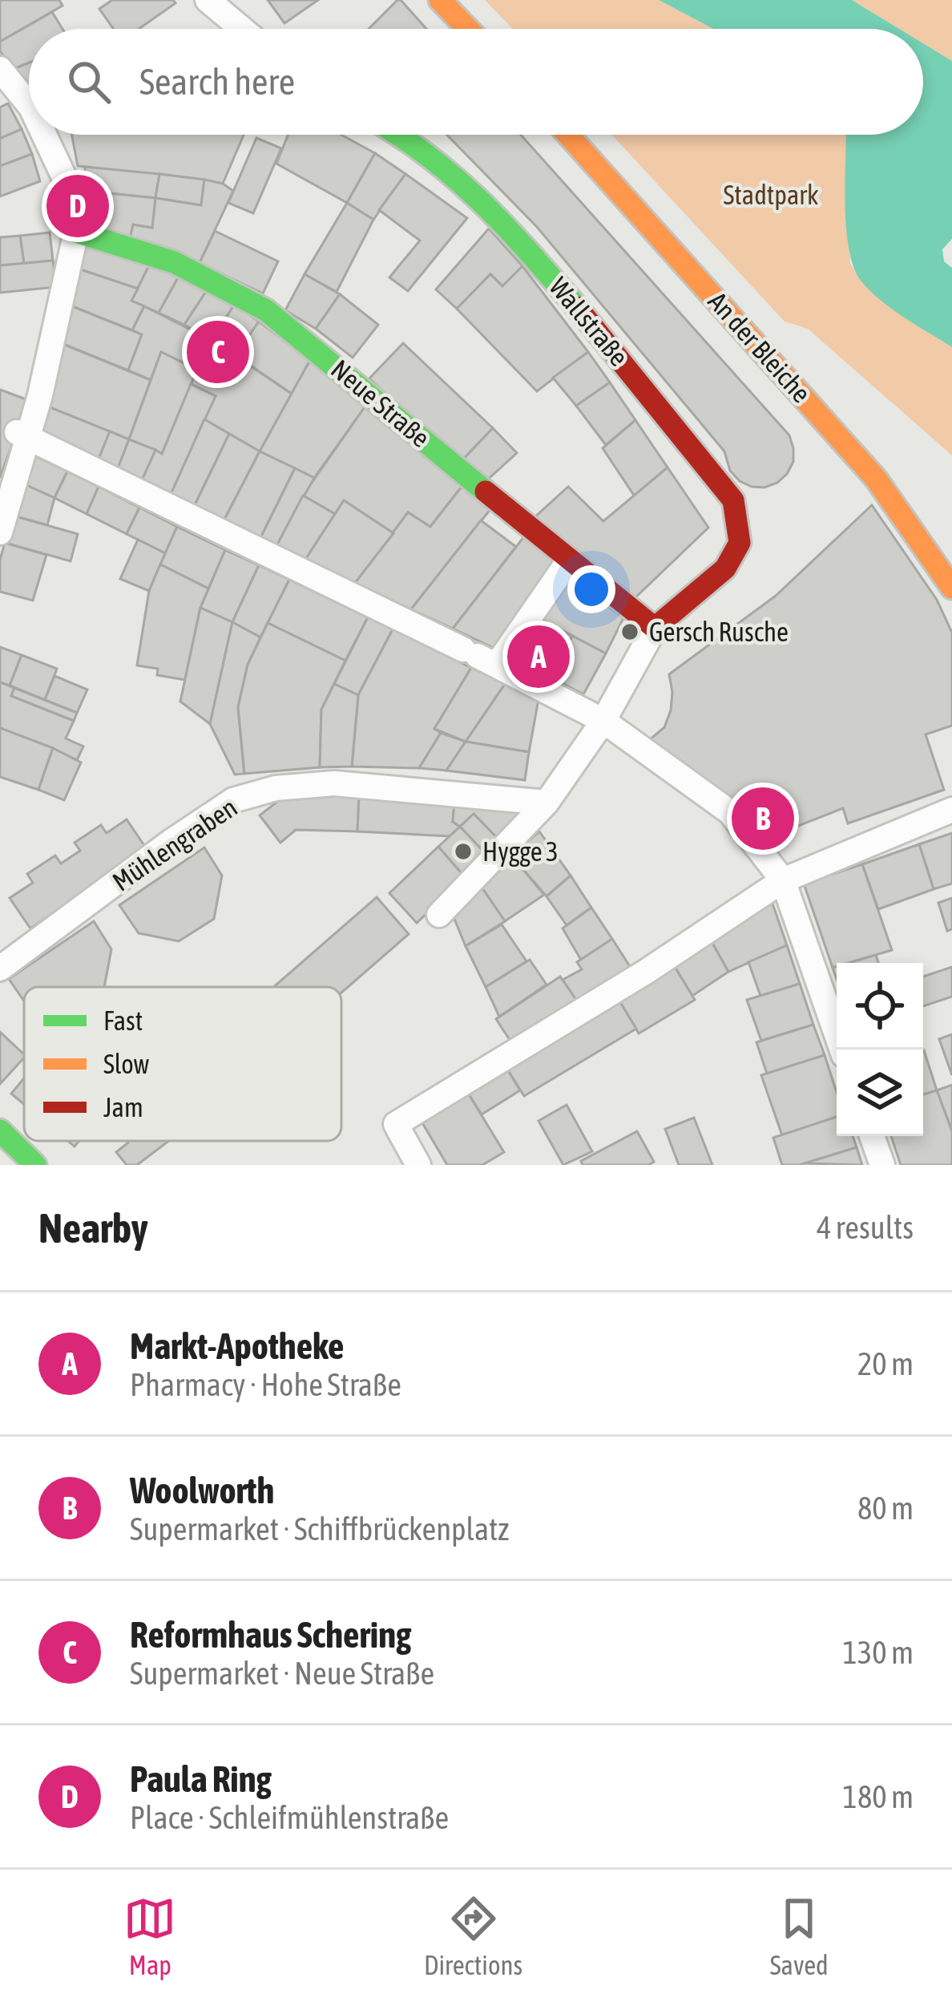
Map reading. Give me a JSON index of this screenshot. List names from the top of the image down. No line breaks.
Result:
{"streets":{"street":["Wallstraße","An der Bleiche","Neue Straße","Mühlengraben"]},"crossings":[["Wallstraße","Neue Straße"]],"parks":["Stadtpark"],"places":["Gersch Rusche","Hygge 3"],"legend":["Fast","Slow","Jam"],"page":{"search":"Search here","pins":["D","C","A","B"],"heading":["Nearby","4 results"],"list":[{"mark":"A","name":"Markt-Apotheke","note":"Pharmacy · Hohe Straße","value":"20 m"},{"mark":"B","name":"Woolworth","note":"Supermarket · Schiffbrückenplatz","value":"80 m"},{"mark":"C","name":"Reformhaus Schering","note":"Supermarket · Neue Straße","value":"130 m"},{"mark":"D","name":"Paula Ring","note":"Place · Schleifmühlenstraße","value":"180 m"}],"nav":["Map","Directions","Saved"]}}
